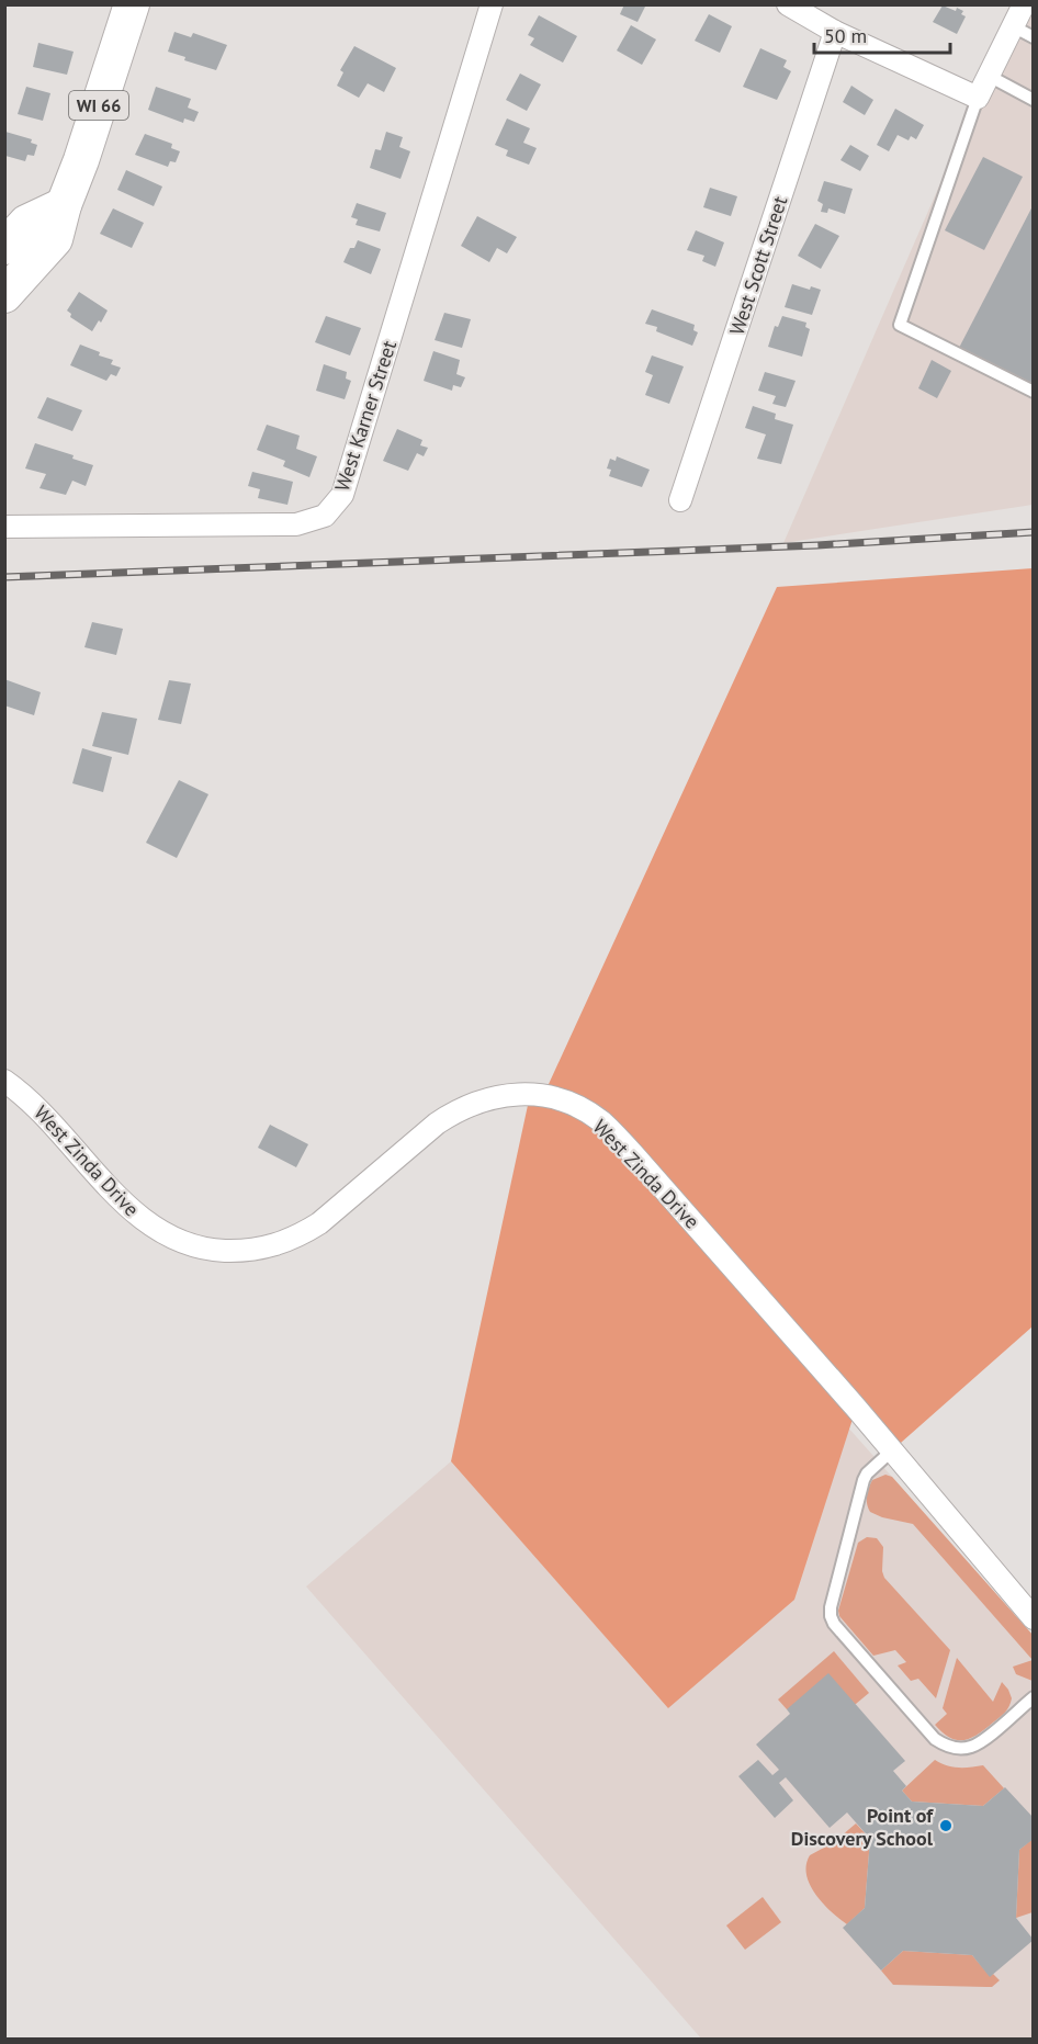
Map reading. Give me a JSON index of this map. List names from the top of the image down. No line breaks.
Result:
{"streets":{"main road":["WI 66"],"street":["West Scott Street","West Karner Street","West Zinda Drive"]},"places":["Point of Discovery School"],"scale_bar":"50 m"}
